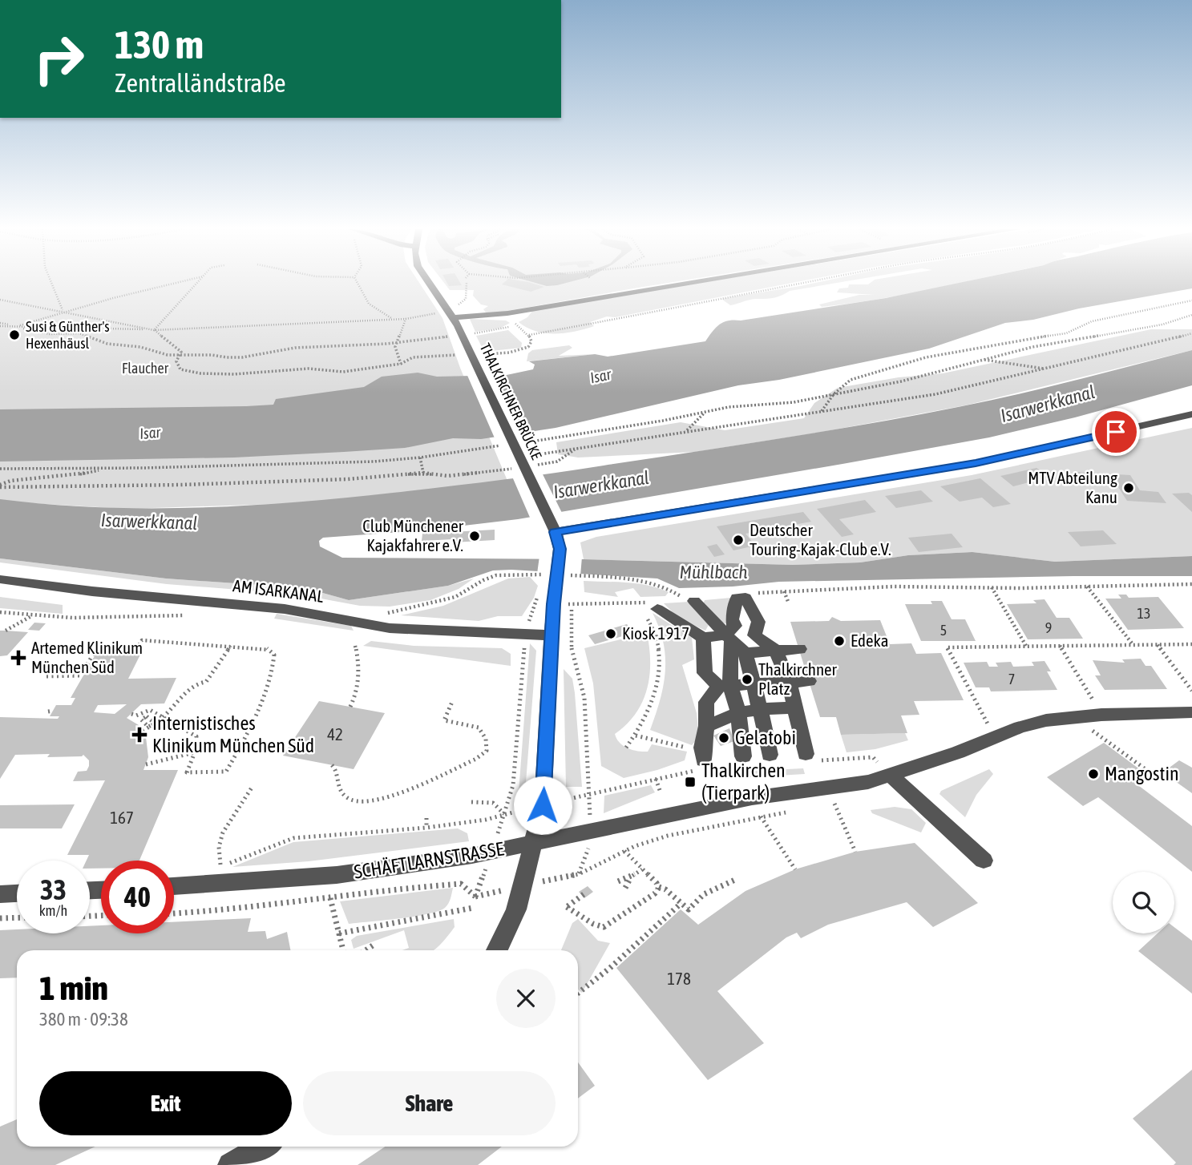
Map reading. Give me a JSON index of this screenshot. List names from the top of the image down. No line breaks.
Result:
{"streets":{"street":["THALKIRCHNER BRÜCKE","AM ISARKANAL","SCHÄFTLARNSTRASSE"]},"crossings":[["THALKIRCHNER BRÜCKE","AM ISARKANAL"]],"water":["Isar","Isarwerkkanal","Mühlbach"],"parks":["Flaucher"],"places":{"other":["Susi & Günther's Hexenhäusl","MTV Abteilung Kanu","Club Münchener Kajakfahrer e.V.","Deutscher Touring-Kajak-Club e.V.","Kiosk 1917","Edeka","Thalkirchner Platz","Gelatobi","Mangostin"],"health":["Artemed Klinikum München Süd","Internistisches Klinikum München Süd"],"transit":["Thalkirchen (Tierpark)"]},"house_numbers":["13","9","5","7","42","167","178"],"page":{"turn":["130 m","Zentralländstraße"],"speed":"33 km/h","limit":"40","heading":["1 min","380 m · 09:38"],"buttons":["Exit","Share"]}}
